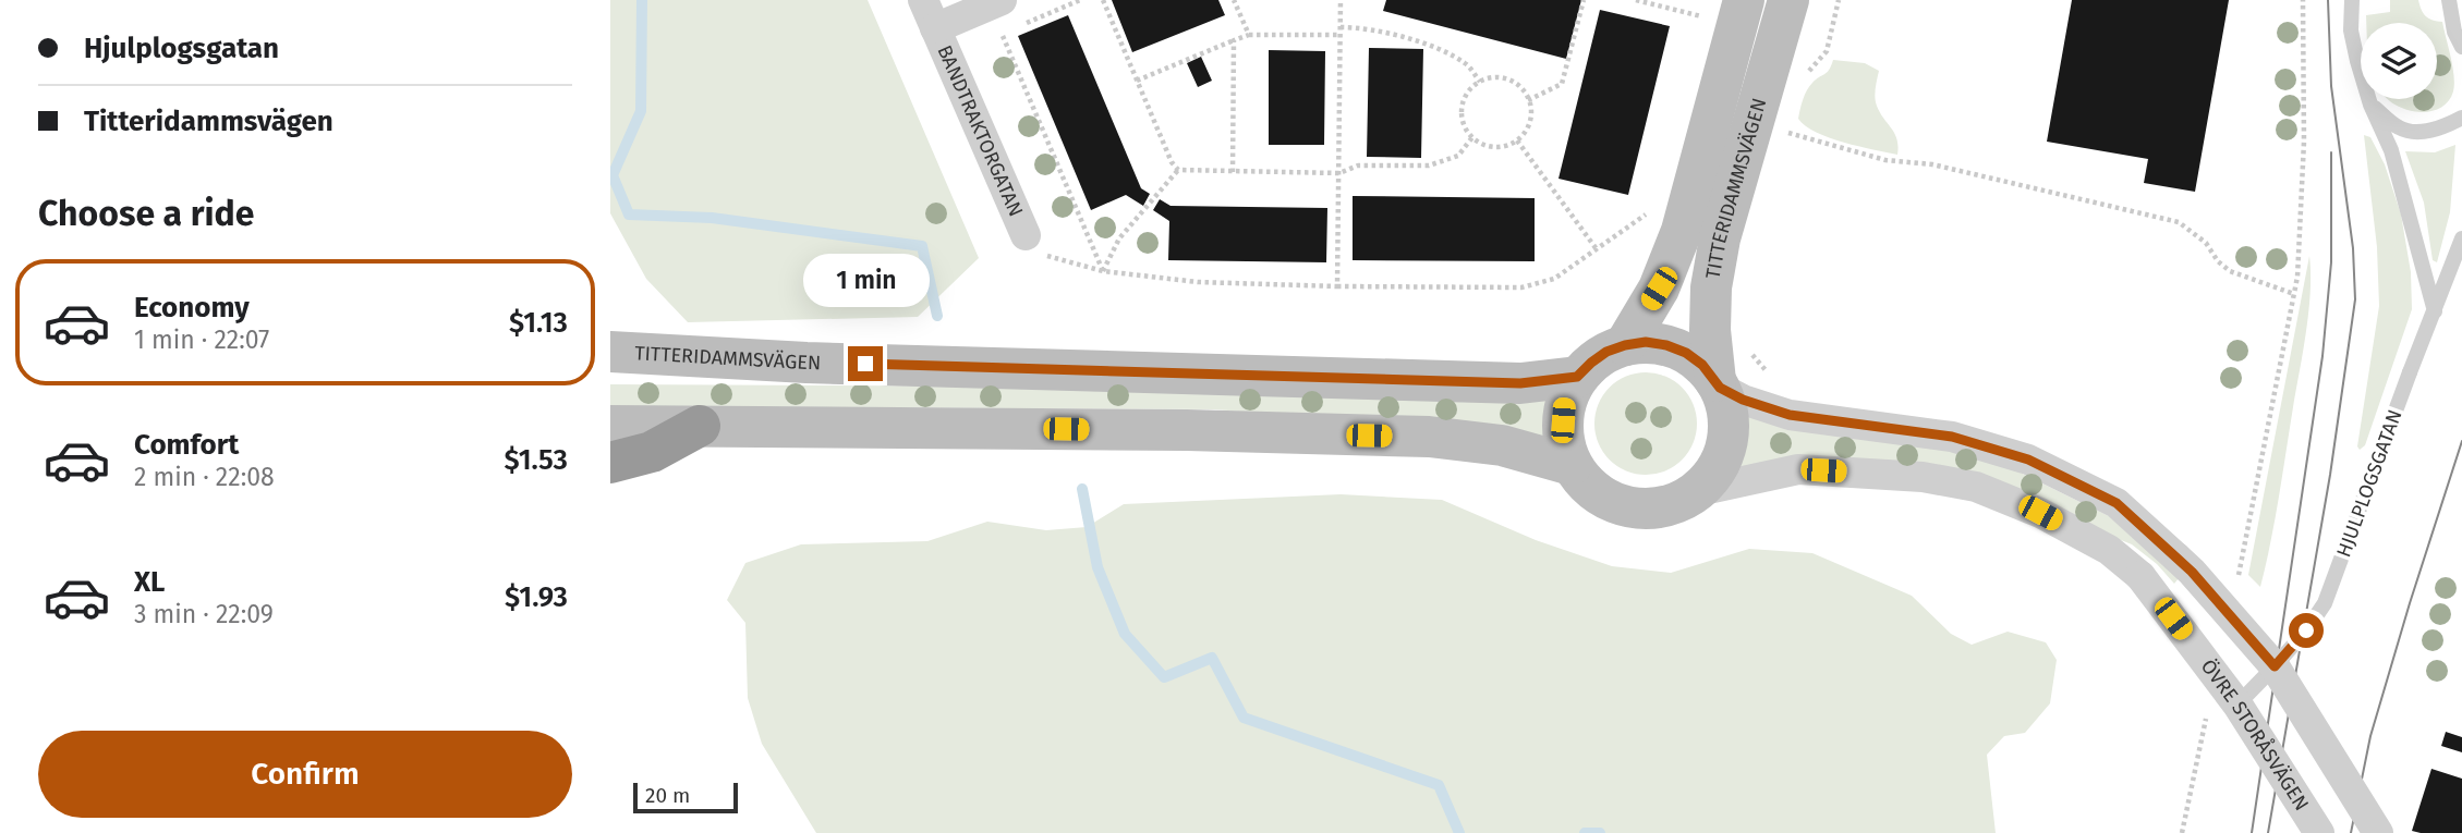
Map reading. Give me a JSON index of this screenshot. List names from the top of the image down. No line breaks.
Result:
{"streets":{"street":["BANDTRAKTORGATAN","TITTERIDAMMSVÄGEN","ÖVRE STORÅSVÄGEN"],"lane":["HJULPLOGSGATAN"]},"crossings":[["TITTERIDAMMSVÄGEN","ÖVRE STORÅSVÄGEN"],["HJULPLOGSGATAN","ÖVRE STORÅSVÄGEN"]],"scale_bar":"20 m","page":{"banner":["Hjulplogsgatan","Titteridammsvägen"],"heading":"Choose a ride","bubble":"1 min","list":[{"name":"Economy","note":"1 min · 22:07","value":"$1.13"},{"name":"Comfort","note":"2 min · 22:08","value":"$1.53"},{"name":"XL","note":"3 min · 22:09","value":"$1.93"}],"buttons":"Confirm","scale":"20 m"}}
